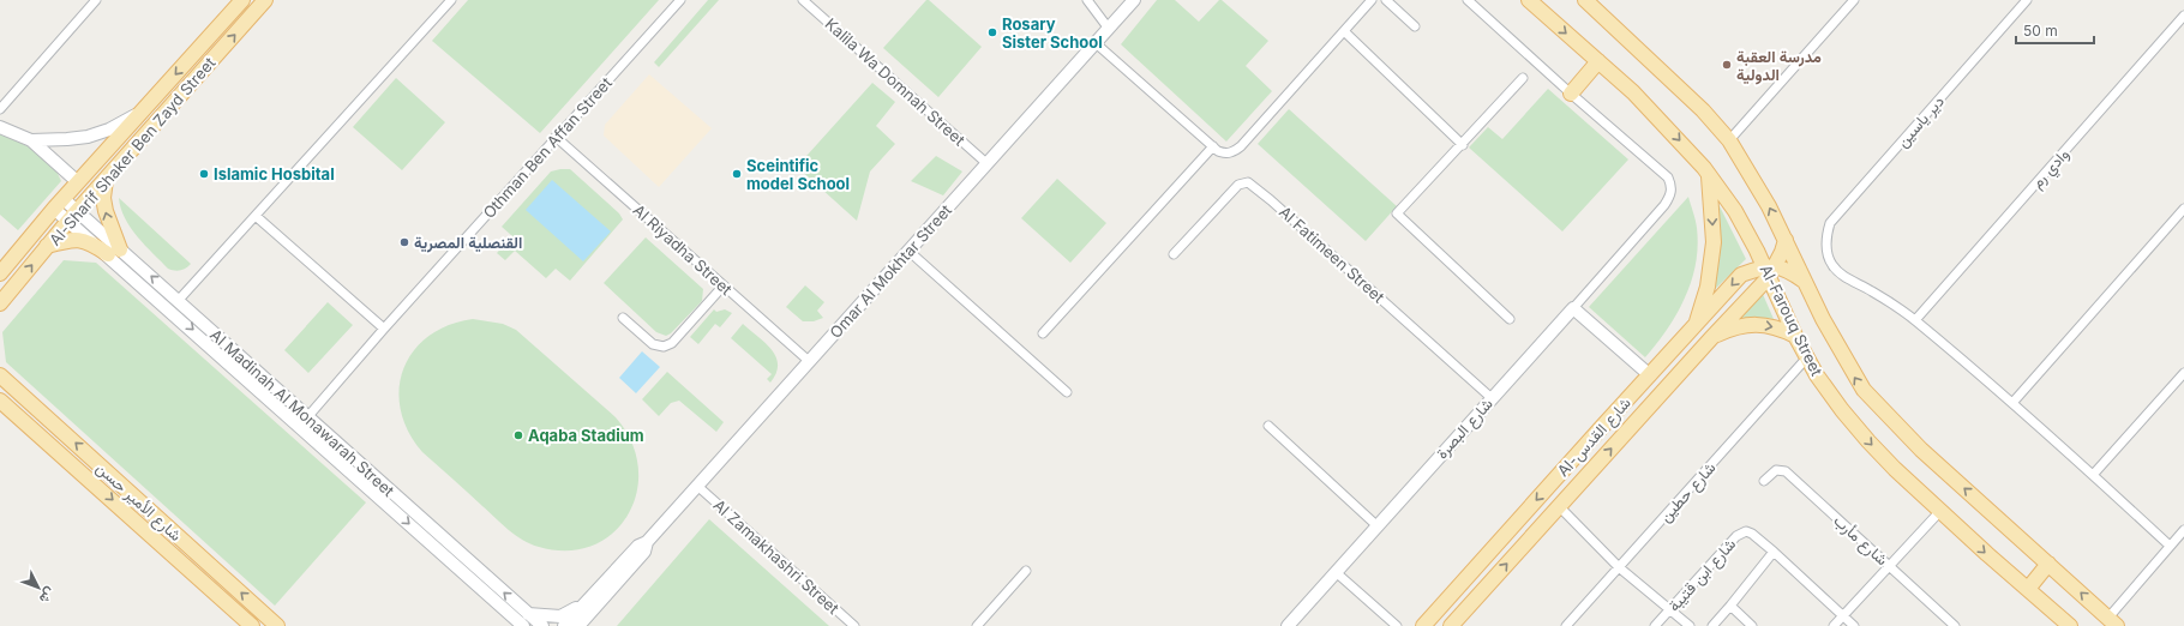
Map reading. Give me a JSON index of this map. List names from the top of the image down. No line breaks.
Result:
{"streets":{"main road":["Al-Sharif Shaker Ben Zayd Street","Omar Al Mokhtar Street","Al-Farouq Street","Al Madinah Al Monawarah Street","شارع البصرة","Al-شارع القدس","شارع الأمير حسن"],"street":["Kalila Wa Domnah Street","دير ياسين","Othman Ben Affan Street","وادي رم","Al Riyadha Street","Al Fatimeen Street","شارع حطين","شارع مأرب","Al Zamakhashri Street","شارع ابن قتيبة"]},"crossings":[["Kalila Wa Domnah Street","Omar Al Mokhtar Street"],["دير ياسين","وادي رم"],["Othman Ben Affan Street","Al Riyadha Street"],["Othman Ben Affan Street","Al Madinah Al Monawarah Street"],["Al-Sharif Shaker Ben Zayd Street","Al Madinah Al Monawarah Street"],["Al Riyadha Street","Omar Al Mokhtar Street"],["Al Fatimeen Street","شارع البصرة"],["Omar Al Mokhtar Street","Al Zamakhashri Street"],["Al-Farouq Street","Al-شارع القدس"],["Al-Farouq Street","شارع حطين"]],"places":["Rosary Sister School","مدرسة العقبة الدولية","Islamic Hosbital","Sceintific model School","القنصلية المصرية","Aqaba Stadium"],"scale_bar":"50 m","north":"bottom right"}
